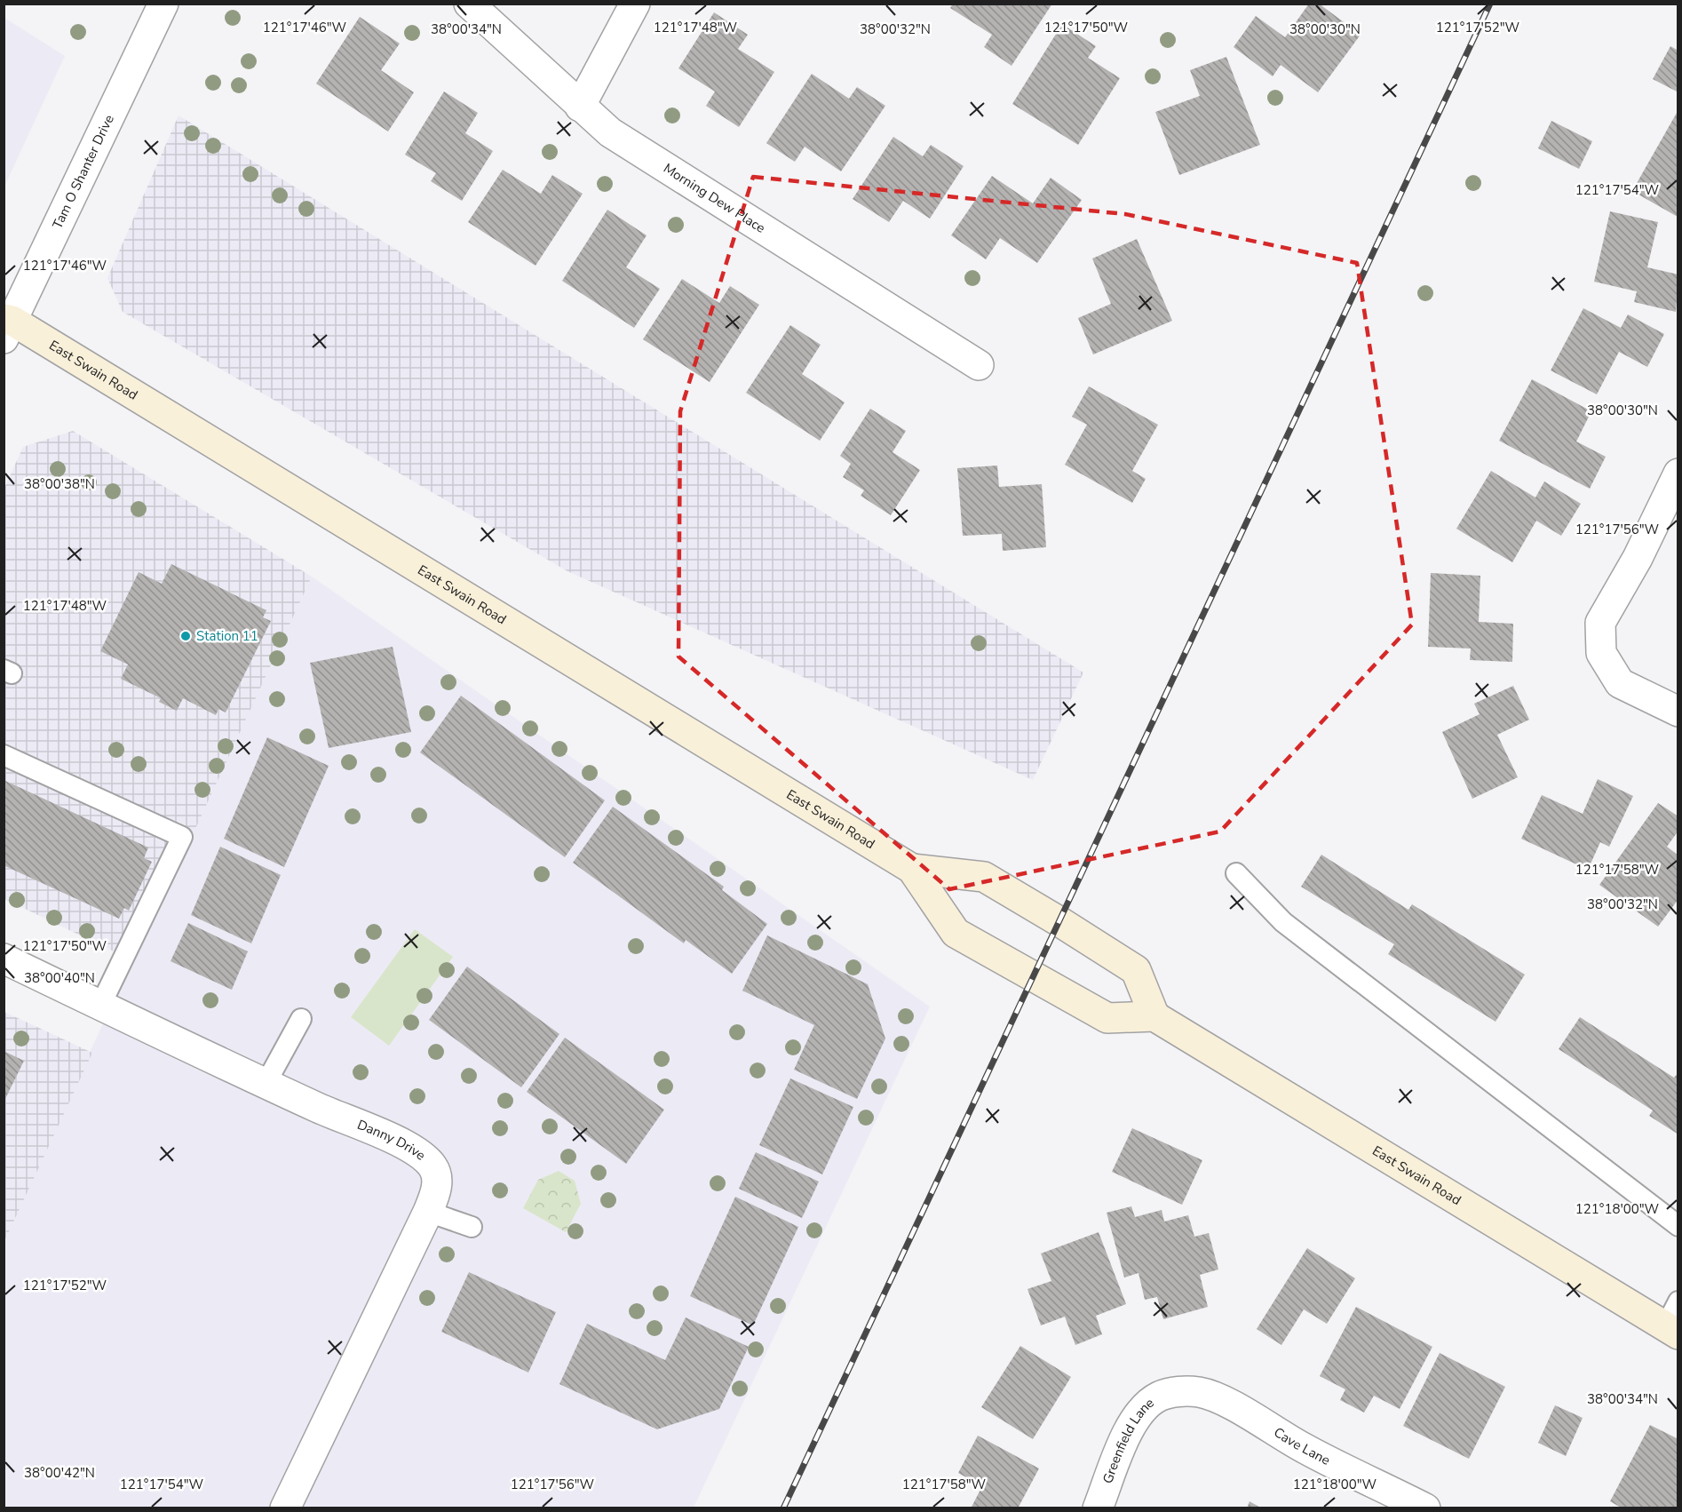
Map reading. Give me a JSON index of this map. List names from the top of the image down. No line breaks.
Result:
{"streets":{"main road":["East Swain Road"],"street":["Tam O Shanter Drive","Morning Dew Place","Danny Drive","Greenfield Lane","Cave Lane"]},"crossings":[["Tam O Shanter Drive","East Swain Road"],["Greenfield Lane","Cave Lane"]],"places":["Station 11"],"coordinates":["121°17'46\"W","121°17'48\"W","121°17'50\"W","121°17'52\"W","38°00'34\"N","38°00'32\"N","38°00'30\"N","121°17'54\"W","38°00'38\"N","121°17'56\"W","121°17'58\"W","38°00'40\"N","121°18'00\"W","38°00'42\"N"]}
